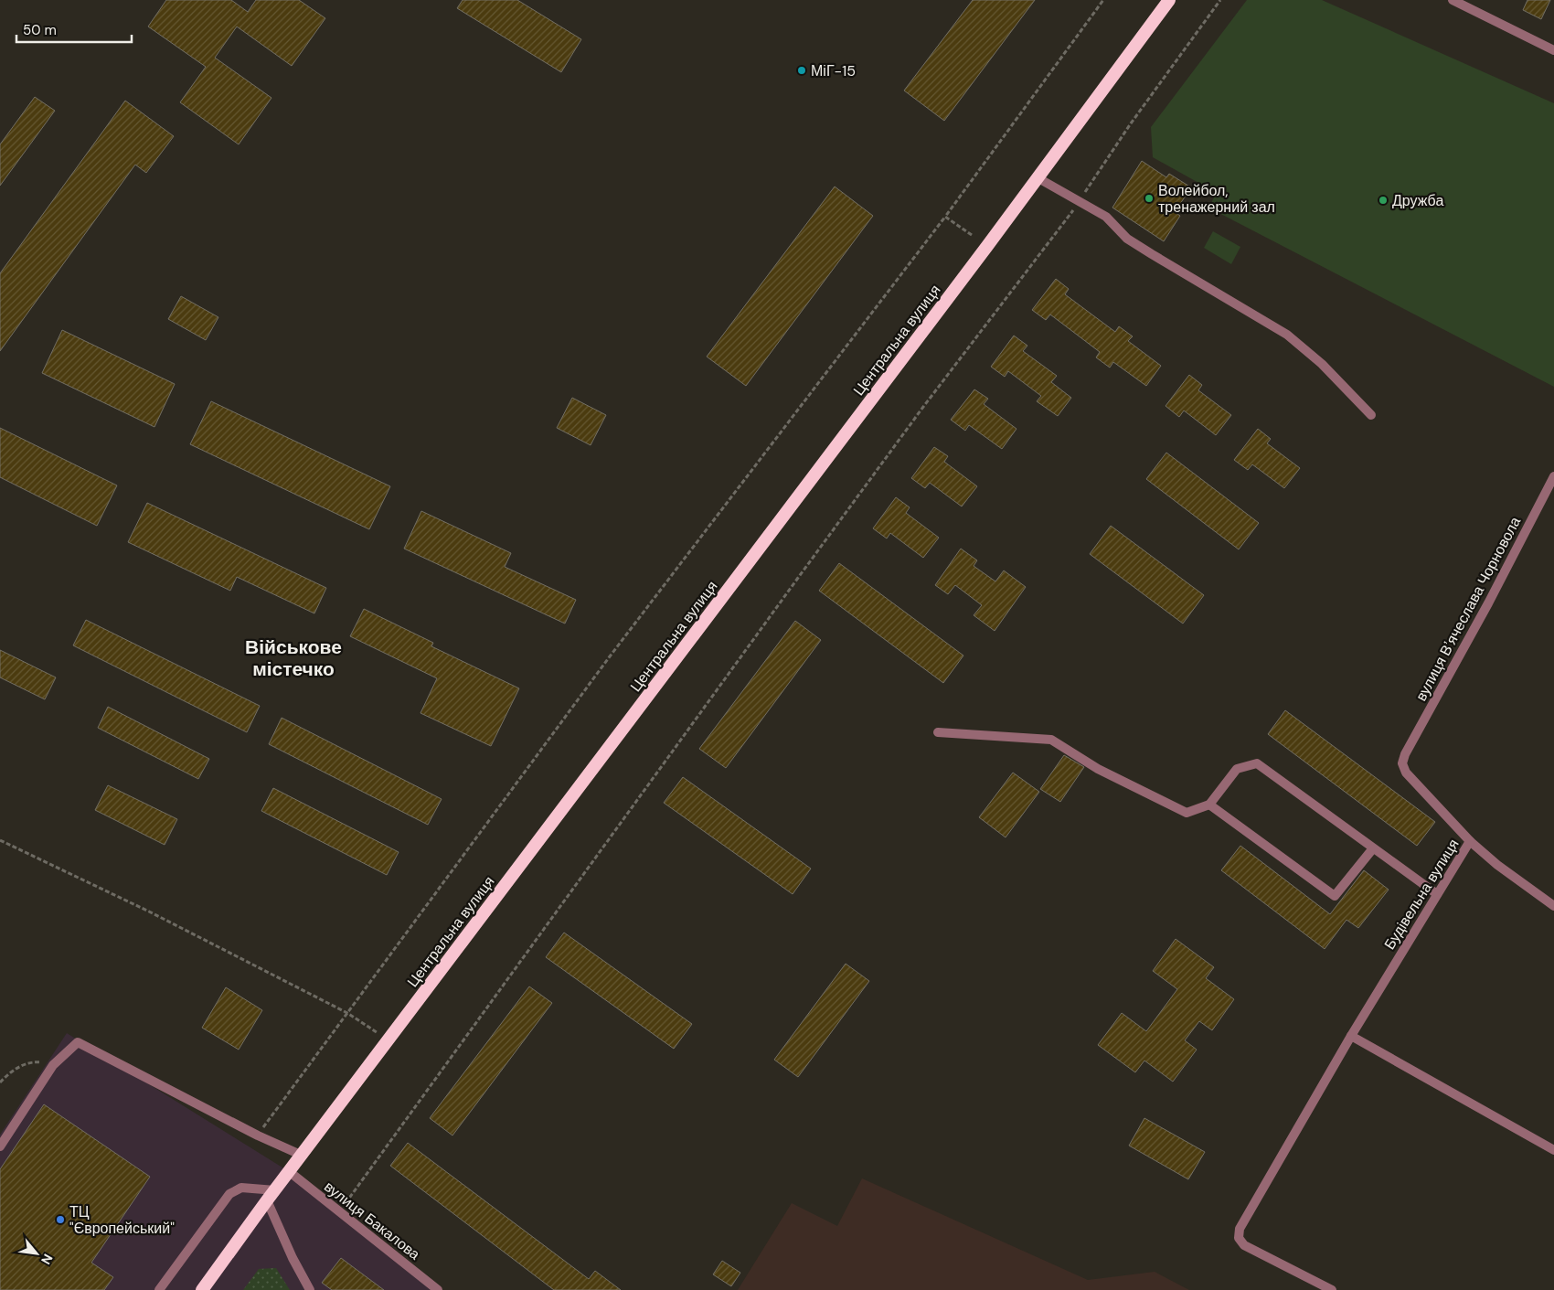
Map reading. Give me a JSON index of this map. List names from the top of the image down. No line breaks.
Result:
{"streets":{"highway":["Центральна вулиця"],"street":["вулиця Вʼячеслава Чорновола","Будівельна вулиця","вулиця Бакалова"]},"crossings":[["Центральна вулиця","вулиця Бакалова"],["вулиця Вʼячеслава Чорновола","Будівельна вулиця"]],"districts":["Військове містечко"],"places":["МіГ-15","Волейбол, тренажерний зал","Дружба","ТЦ \"Європейський\""],"scale_bar":"50 m","north":"bottom right"}
